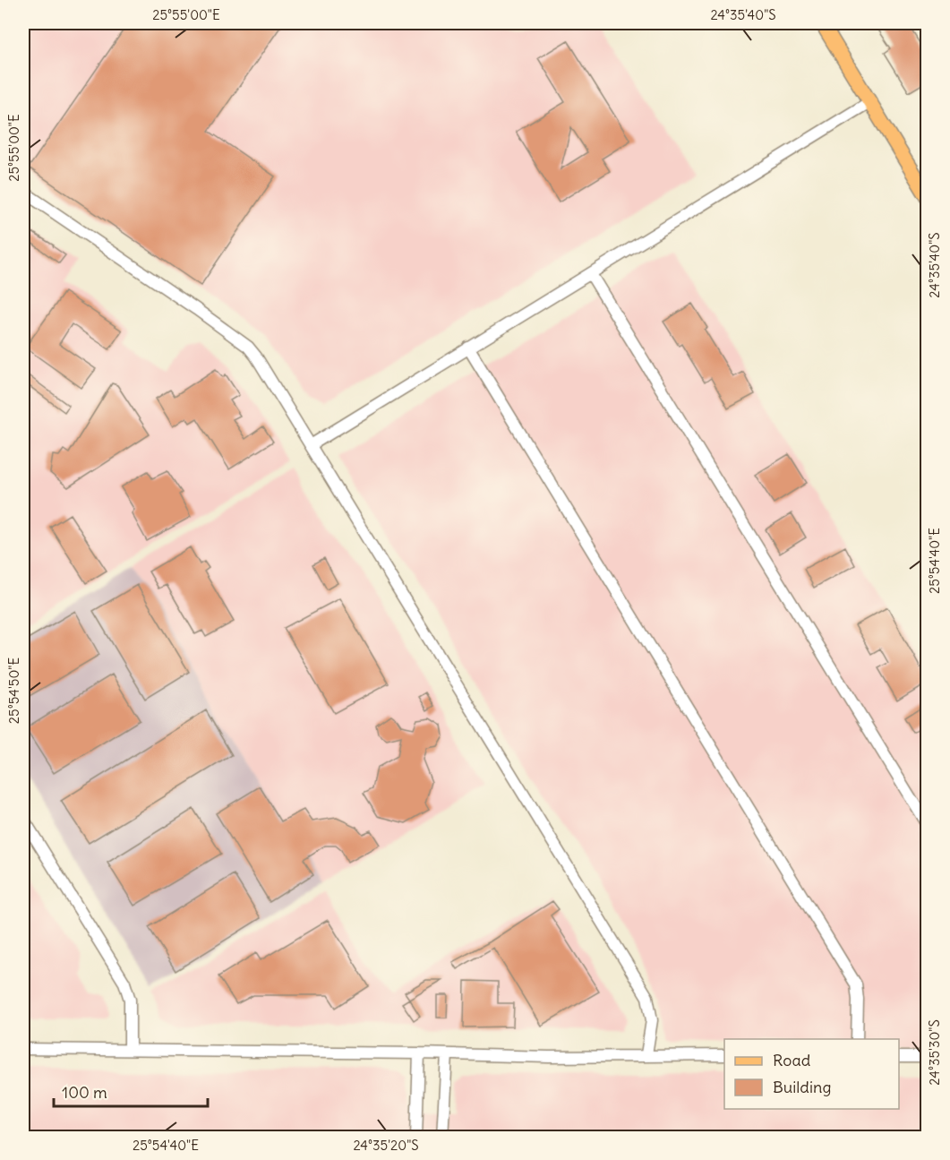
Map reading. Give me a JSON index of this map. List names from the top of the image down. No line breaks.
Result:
{"legend":["Road","Building"],"scale_bar":"100 m","coordinates":["25°55'00\"E","24°35'40\"S","25°54'40\"E","25°54'50\"E","24°35'30\"S","24°35'20\"S"]}
